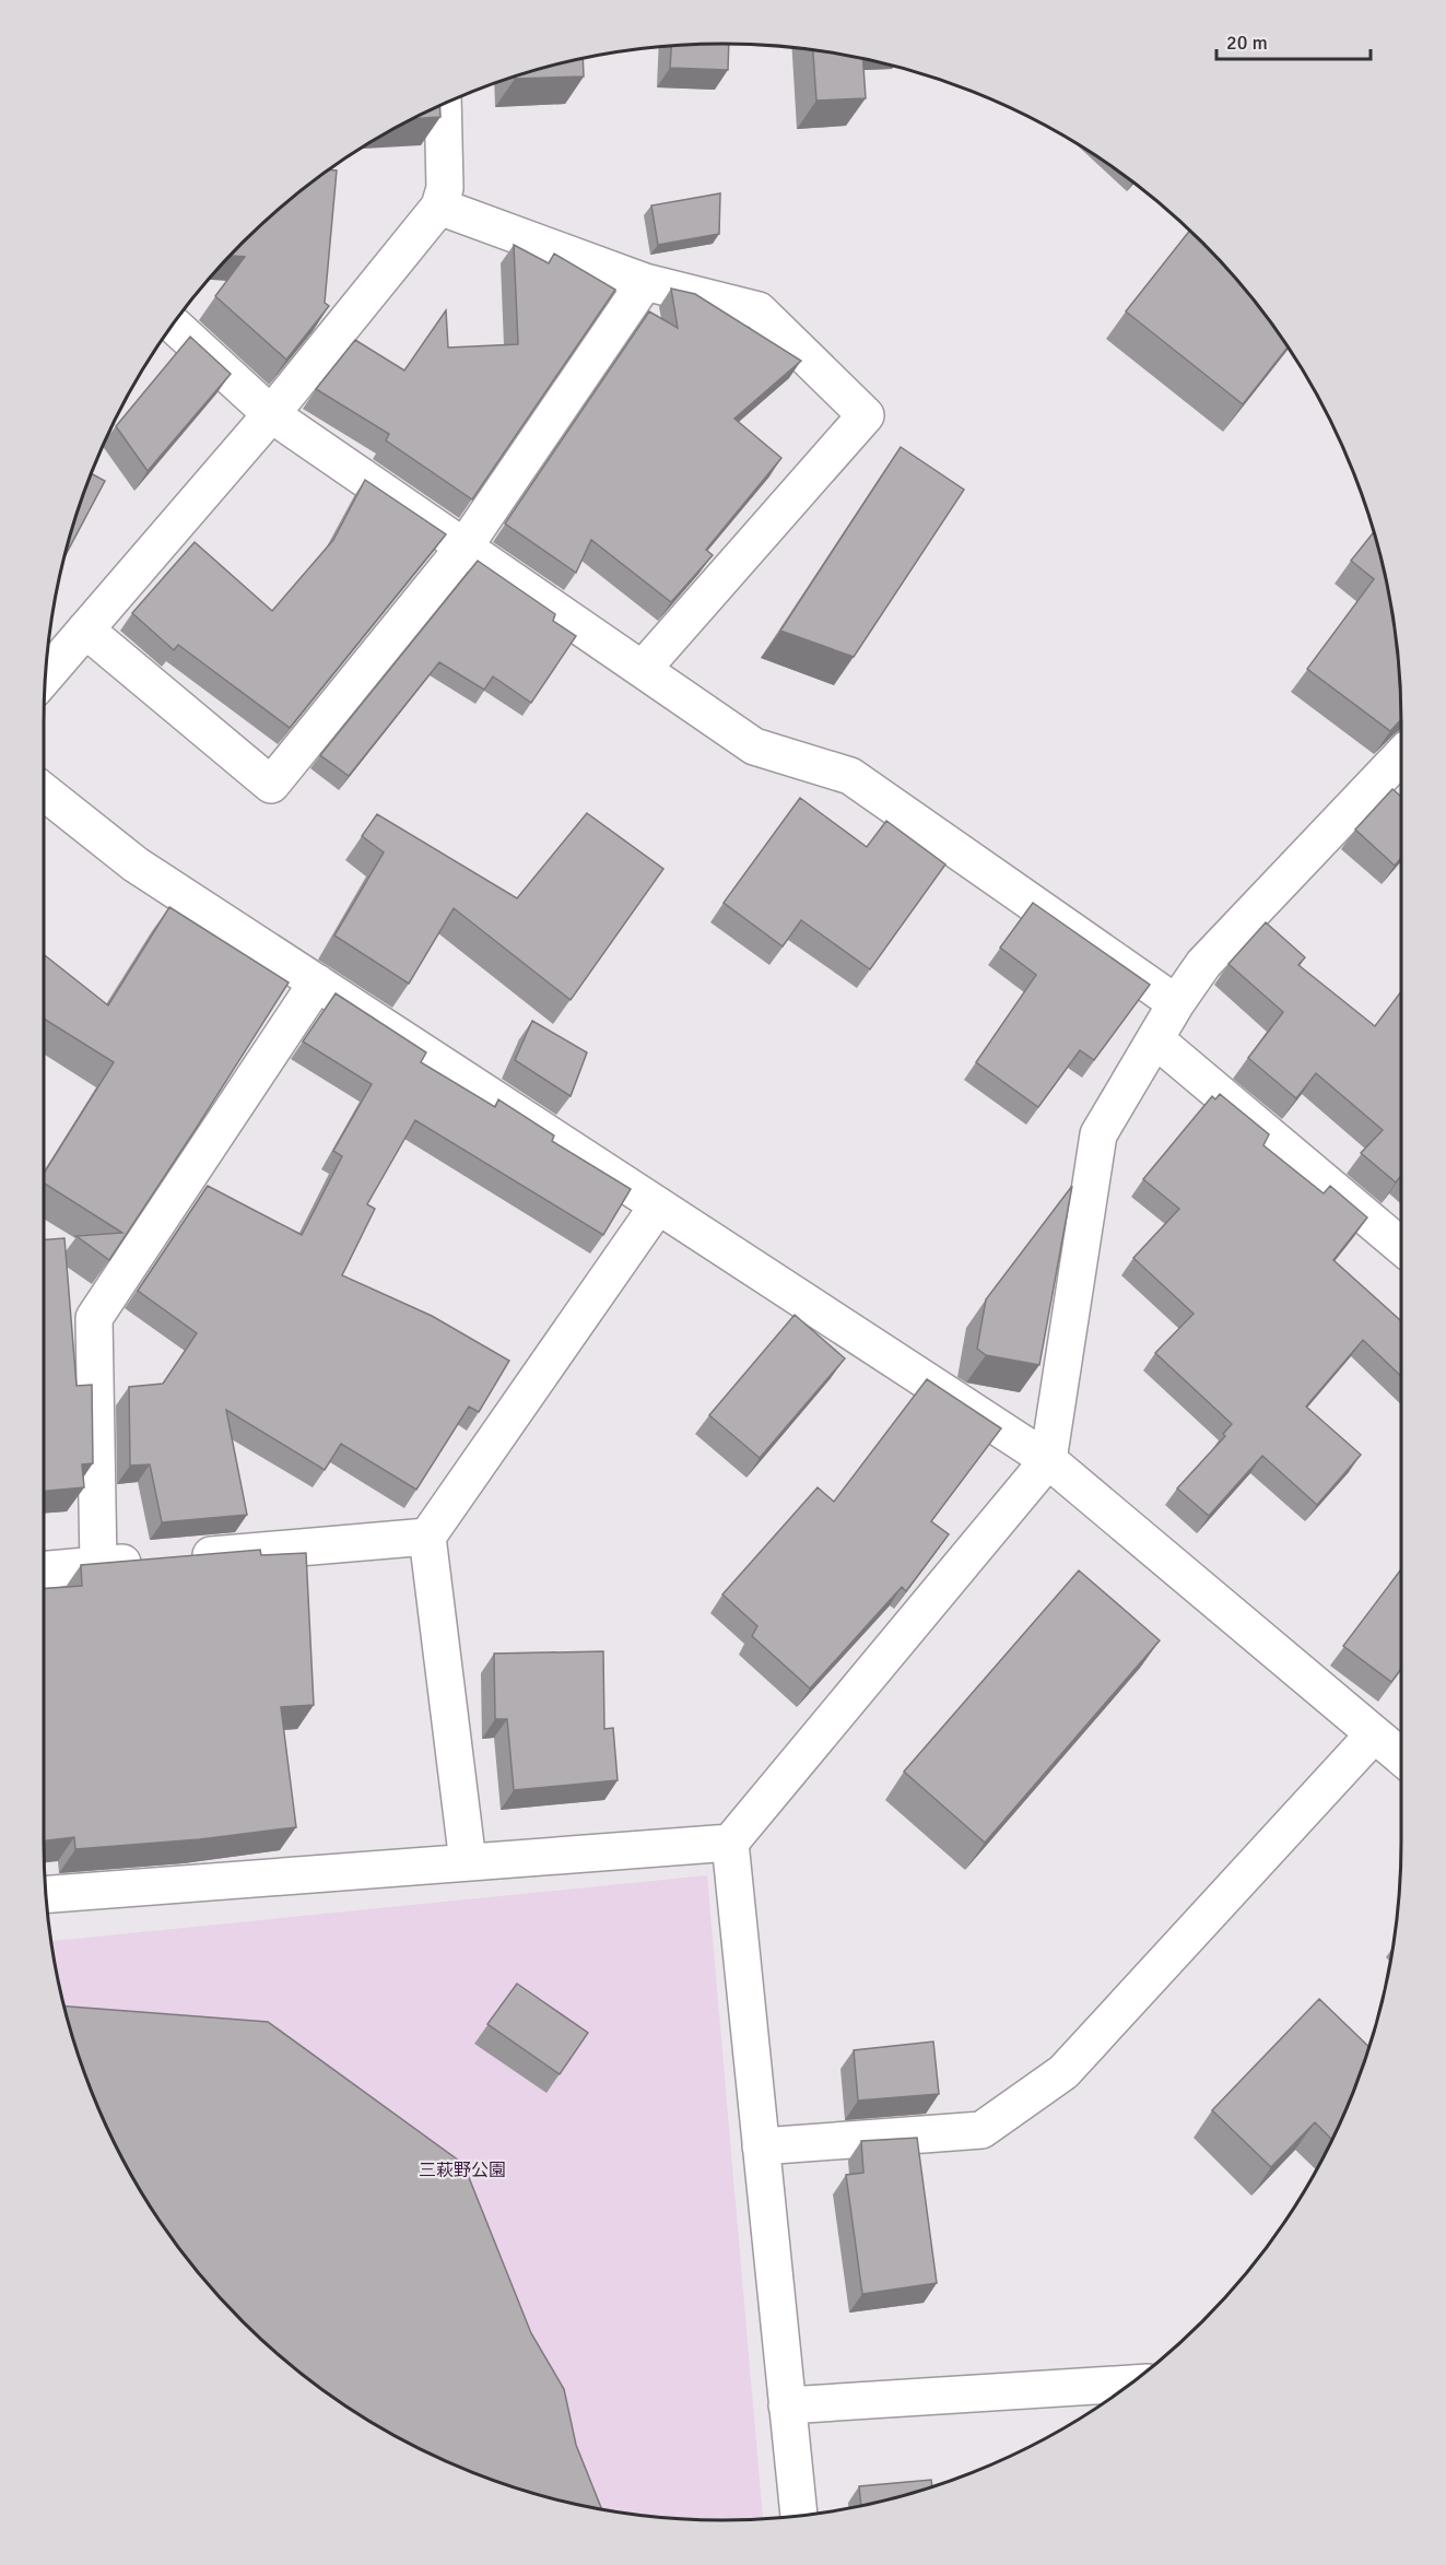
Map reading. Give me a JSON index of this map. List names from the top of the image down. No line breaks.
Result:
{"parks":["三萩野公園"],"scale_bar":"20 m"}
